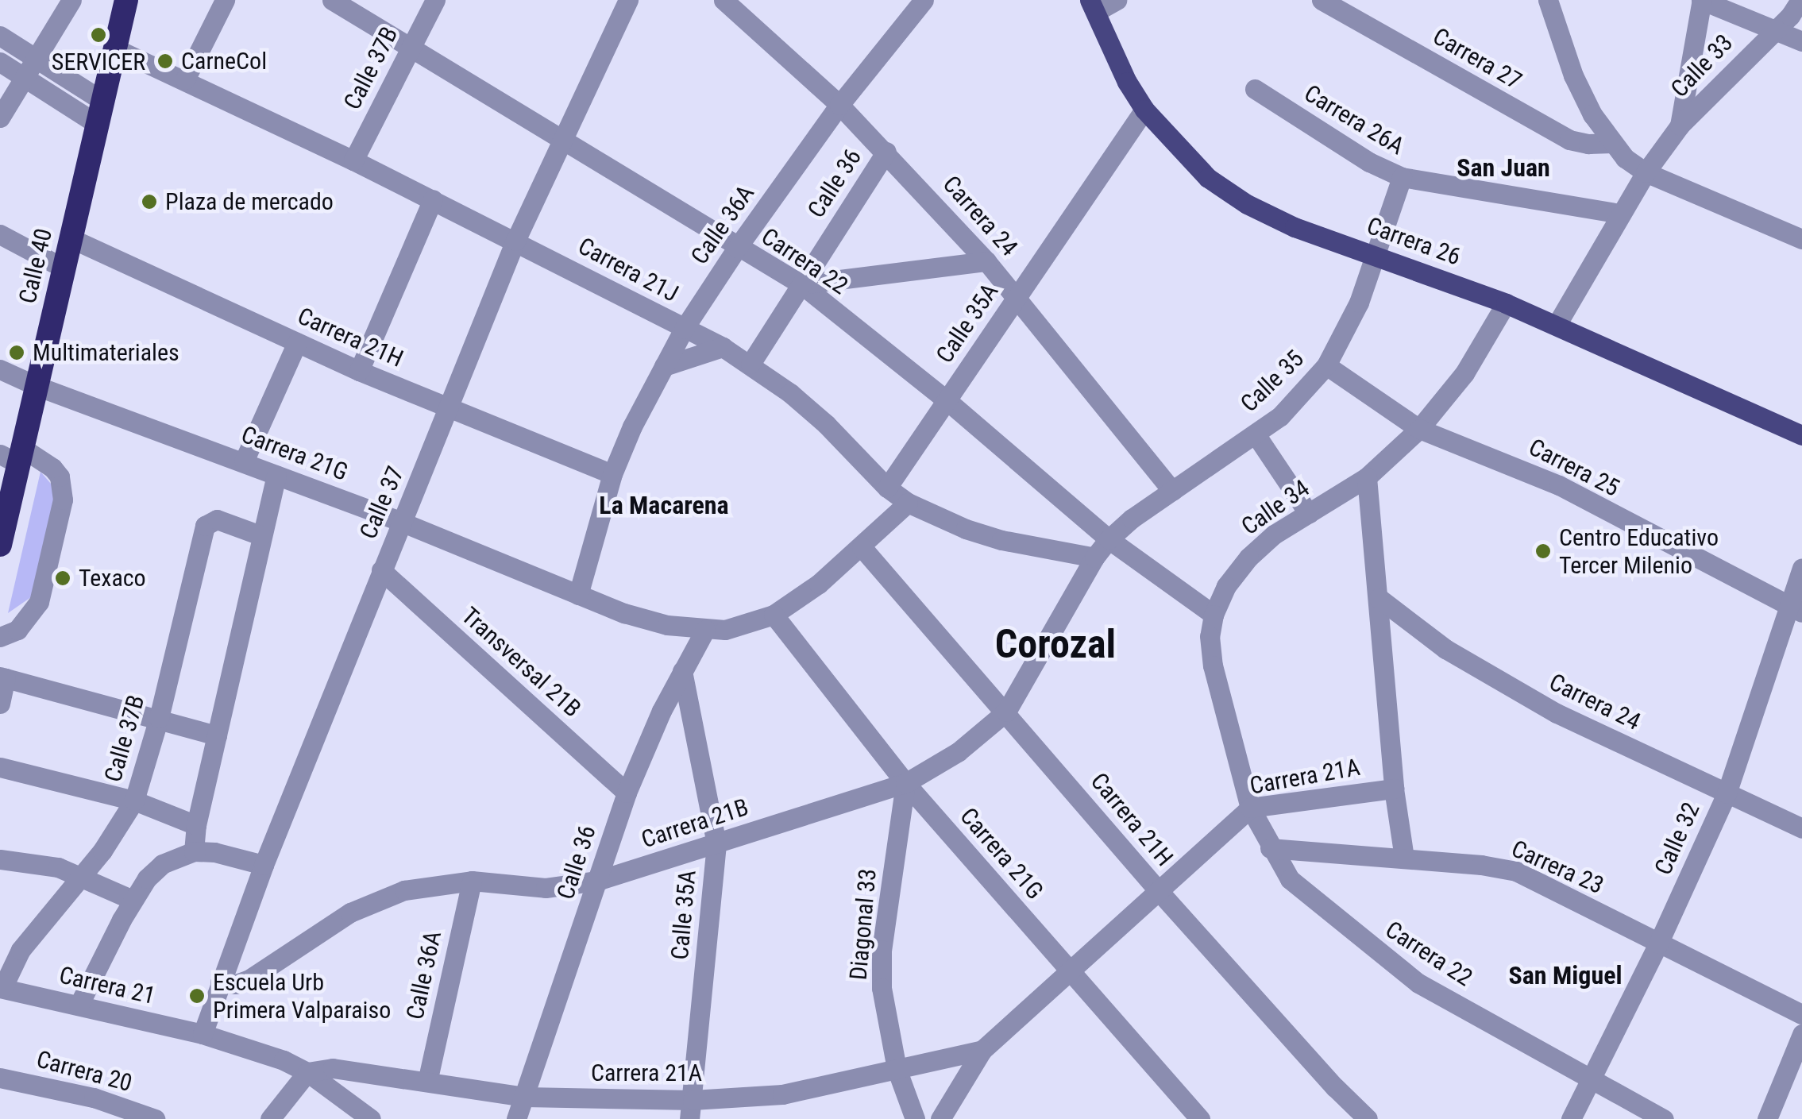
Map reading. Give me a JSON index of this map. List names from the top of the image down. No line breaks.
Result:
{"streets":{"highway":["Calle 40"],"main road":["Carrera 26"],"street":["Carrera 27","Calle 33","Calle 37B","Carrera 26A","Calle 36","Carrera 24","Calle 36A","Carrera 22","Carrera 21J","Calle 35A","Carrera 21H","Calle 35","Carrera 21G","Carrera 25","Calle 37","Calle 34","Transversal 21B","Carrera 21A","Carrera 21B","Calle 32","Carrera 23","Diagonal 33","Carrera 21","Carrera 20"]},"crossings":[["Calle 33","Carrera 26A"],["Calle 33","Carrera 26"],["Calle 37B","Carrera 22"],["Calle 37B","Carrera 21J"],["Calle 37B","Carrera 21"],["Carrera 26A","Calle 35"],["Calle 36","Carrera 24"],["Calle 36","Carrera 22"],["Calle 36","Carrera 21J"],["Calle 36","Calle 35A"],["Calle 36","Carrera 21G"],["Calle 36","Transversal 21B"],["Calle 36","Carrera 21A"],["Calle 36","Carrera 21B"],["Carrera 24","Calle 36A"],["Carrera 24","Calle 35A"],["Carrera 24","Calle 35"],["Carrera 24","Calle 32"],["Calle 36A","Carrera 22"],["Calle 36A","Carrera 21J"],["Calle 36A","Carrera 21H"],["Calle 36A","Carrera 21G"],["Calle 36A","Carrera 21A"],["Calle 36A","Carrera 21B"],["Carrera 26","Calle 35A"],["Carrera 26","Calle 35"],["Carrera 26","Calle 34"],["Carrera 22","Calle 35A"],["Carrera 22","Calle 35"],["Carrera 22","Calle 37"],["Carrera 22","Calle 34"],["Carrera 22","Carrera 21A"],["Carrera 22","Calle 32"],["Carrera 22","Carrera 23"],["Calle 40","Carrera 21J"],["Calle 40","Carrera 21H"],["Calle 40","Carrera 21G"],["Carrera 21J","Calle 35A"],["Carrera 21J","Calle 35"],["Carrera 21J","Calle 37"],["Carrera 21J","Carrera 21B"],["Calle 35A","Carrera 21A"],["Calle 35A","Carrera 21B"],["Carrera 21H","Calle 37"],["Carrera 21H","Carrera 21A"],["Carrera 21H","Carrera 21B"],["Calle 35","Carrera 25"],["Calle 35","Carrera 21B"],["Carrera 21G","Calle 37"],["Carrera 21G","Carrera 21A"],["Carrera 21G","Carrera 21B"],["Carrera 21G","Diagonal 33"],["Carrera 25","Calle 34"],["Carrera 25","Calle 32"],["Calle 37","Transversal 21B"],["Calle 37","Carrera 21B"],["Calle 37","Carrera 21"],["Calle 34","Carrera 21A"],["Carrera 21A","Diagonal 33"],["Carrera 21A","Carrera 21"],["Carrera 21B","Diagonal 33"],["Calle 32","Carrera 23"]],"districts":["San Juan","La Macarena","Corozal","San Miguel"],"places":["SERVICER","CarneCol","Plaza de mercado","Multimateriales","Centro Educativo Tercer Milenio","Texaco","Escuela Urb Primera Valparaiso"]}
